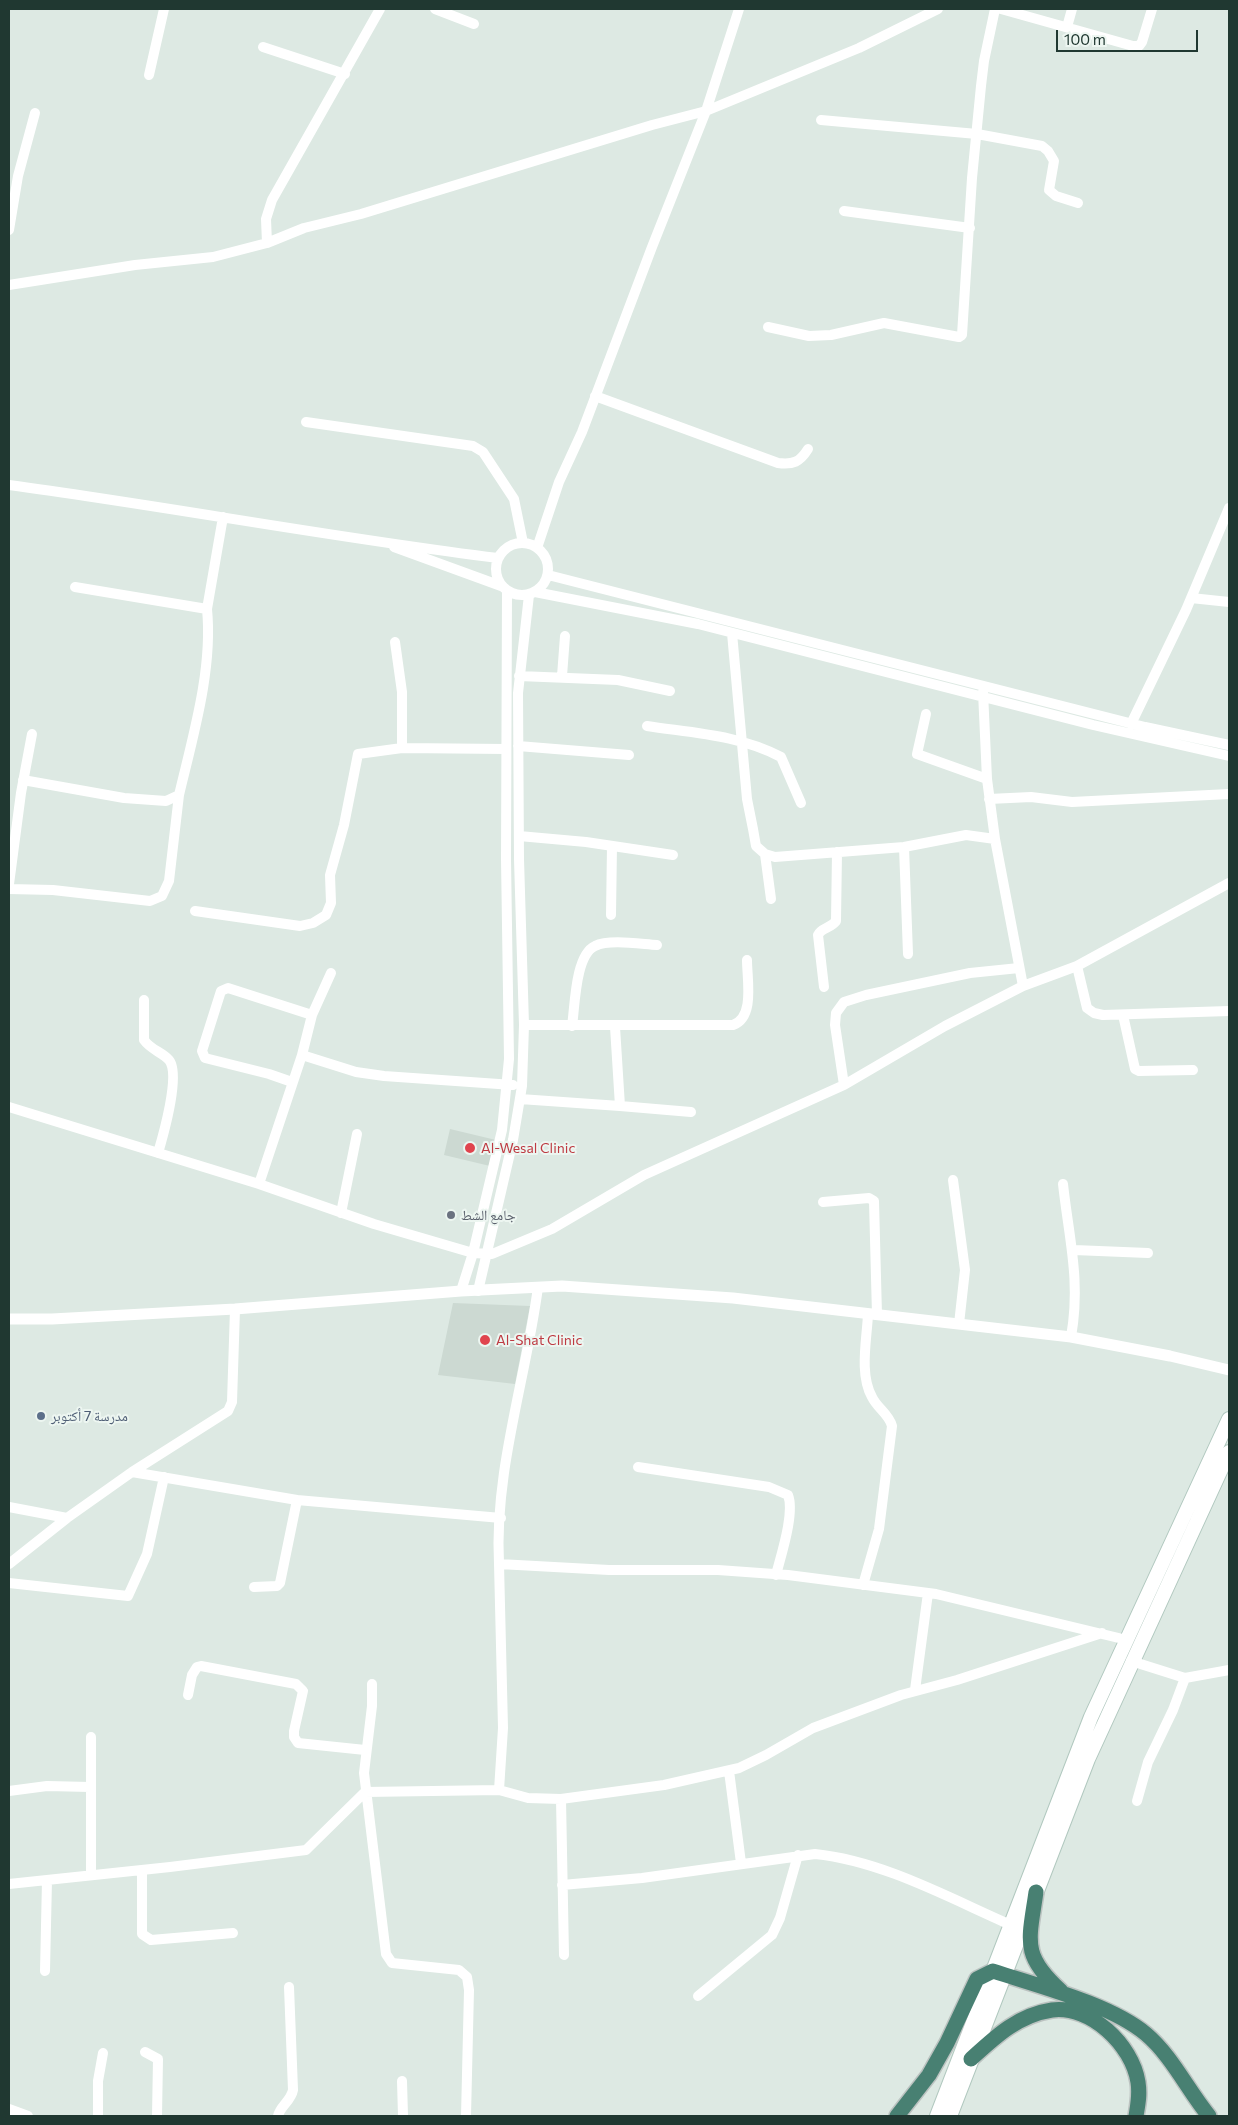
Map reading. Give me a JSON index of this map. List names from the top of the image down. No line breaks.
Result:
{"places":["Al-Wesal Clinic","جامع الشط","Al-Shat Clinic","مدرسة 7 أكتوبر"],"scale_bar":"100 m"}
